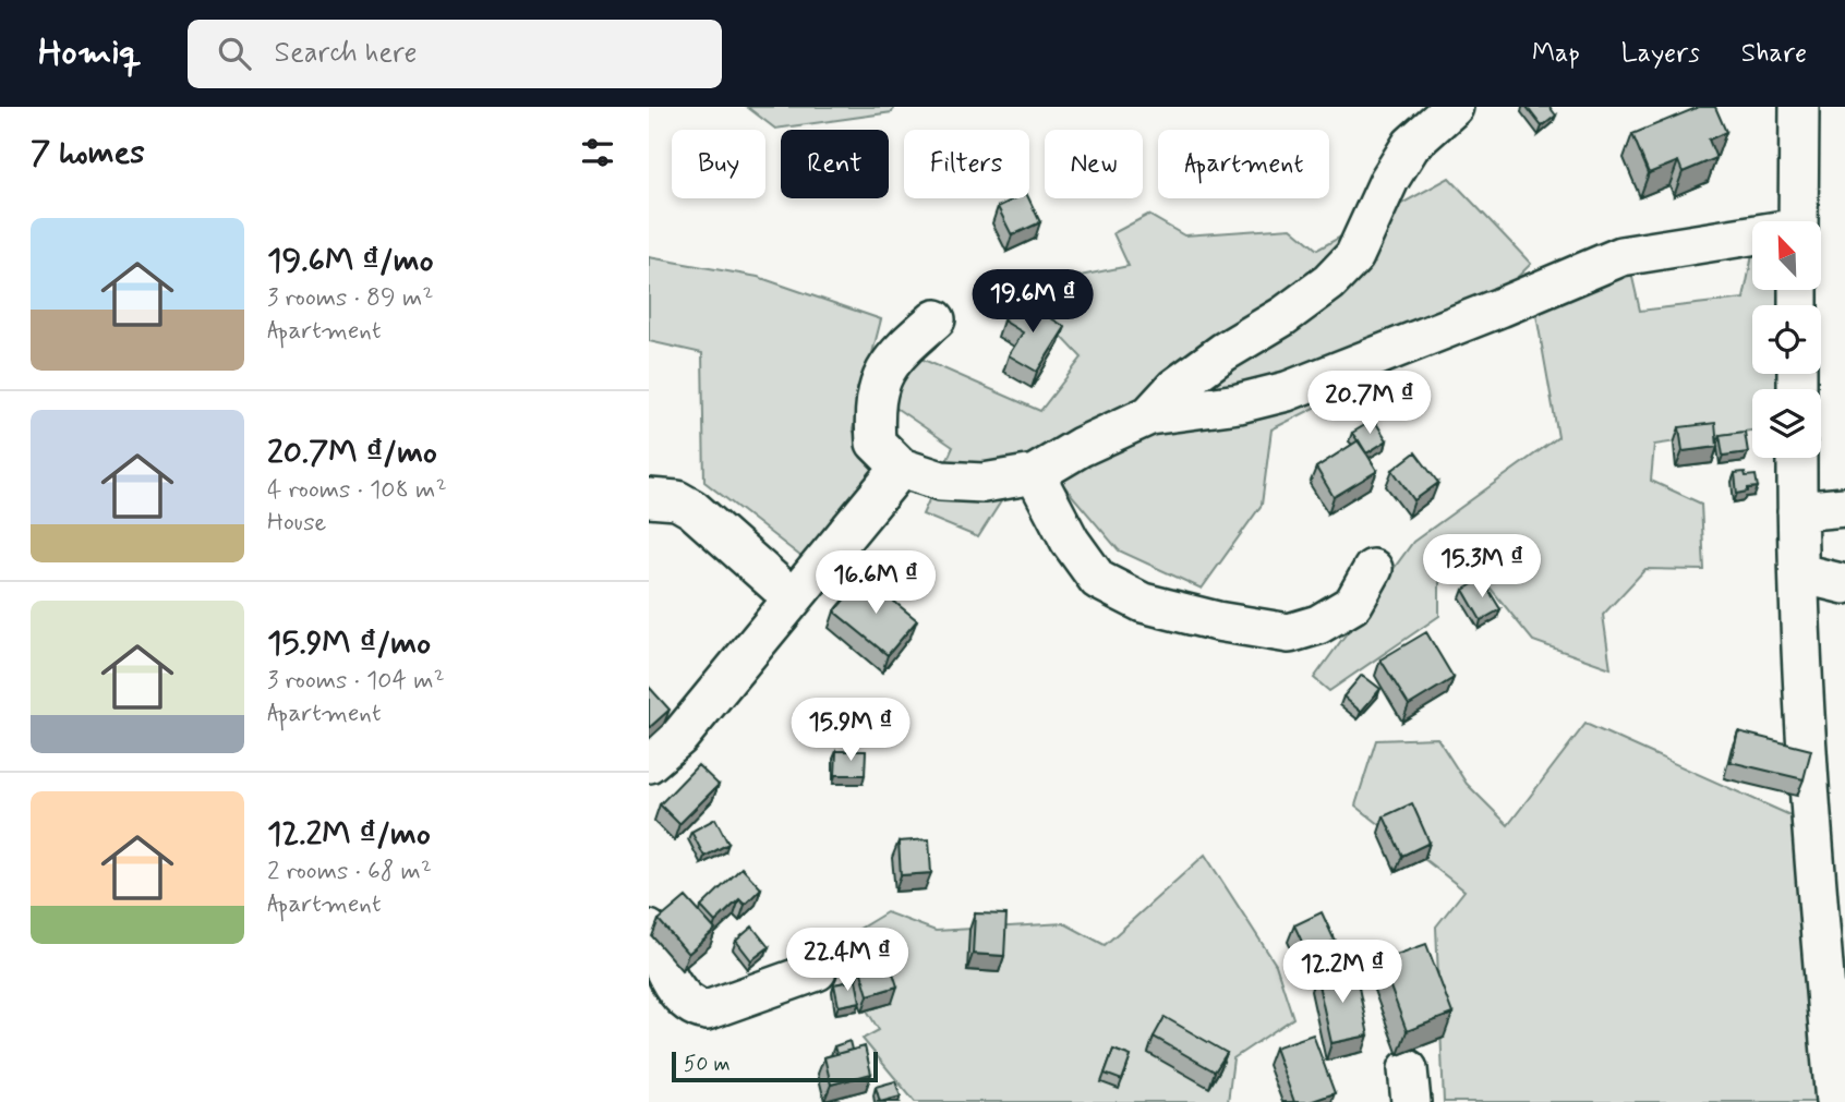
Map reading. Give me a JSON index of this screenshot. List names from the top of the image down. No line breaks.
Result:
{"scale_bar":"50 m","north":"top left","page":{"header":"Homiq","search":"Search here","nav":["Map","Layers","Share"],"heading":"7 homes","chip":["Buy","Rent","Filters","New","Apartment"],"list":[{"name":"19.6M ₫/mo","note":"3 rooms · 89 m² · Apartment"},{"name":"20.7M ₫/mo","note":"4 rooms · 108 m² · House"},{"name":"15.9M ₫/mo","note":"3 rooms · 104 m² · Apartment"},{"name":"12.2M ₫/mo","note":"2 rooms · 68 m² · Apartment"}],"price":["19.6M ₫","20.7M ₫","15.3M ₫","16.6M ₫","15.9M ₫","22.4M ₫","12.2M ₫"],"scale":"50 m"}}
